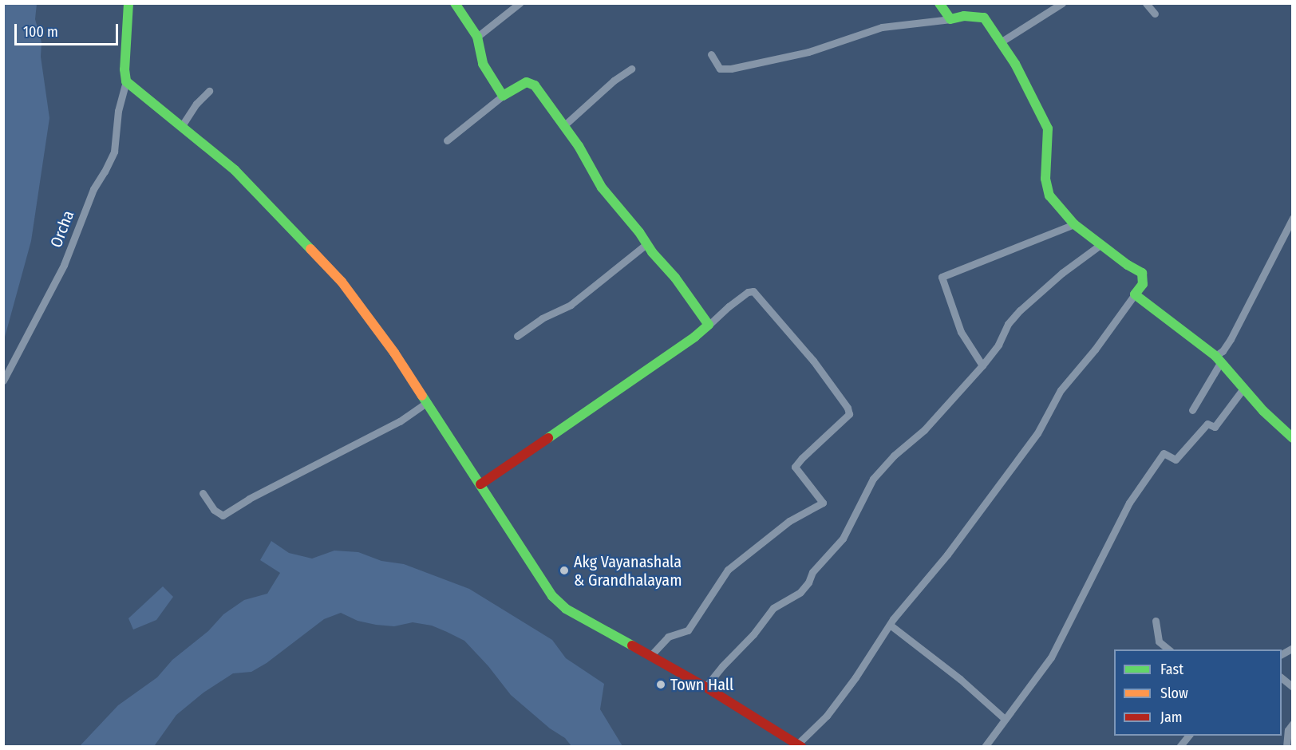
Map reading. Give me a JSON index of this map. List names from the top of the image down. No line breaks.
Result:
{"streets":{"street":["Orcha"]},"places":["Akg Vayanashala & Grandhalayam","Town Hall"],"legend":["Fast","Slow","Jam"],"scale_bar":"100 m"}
